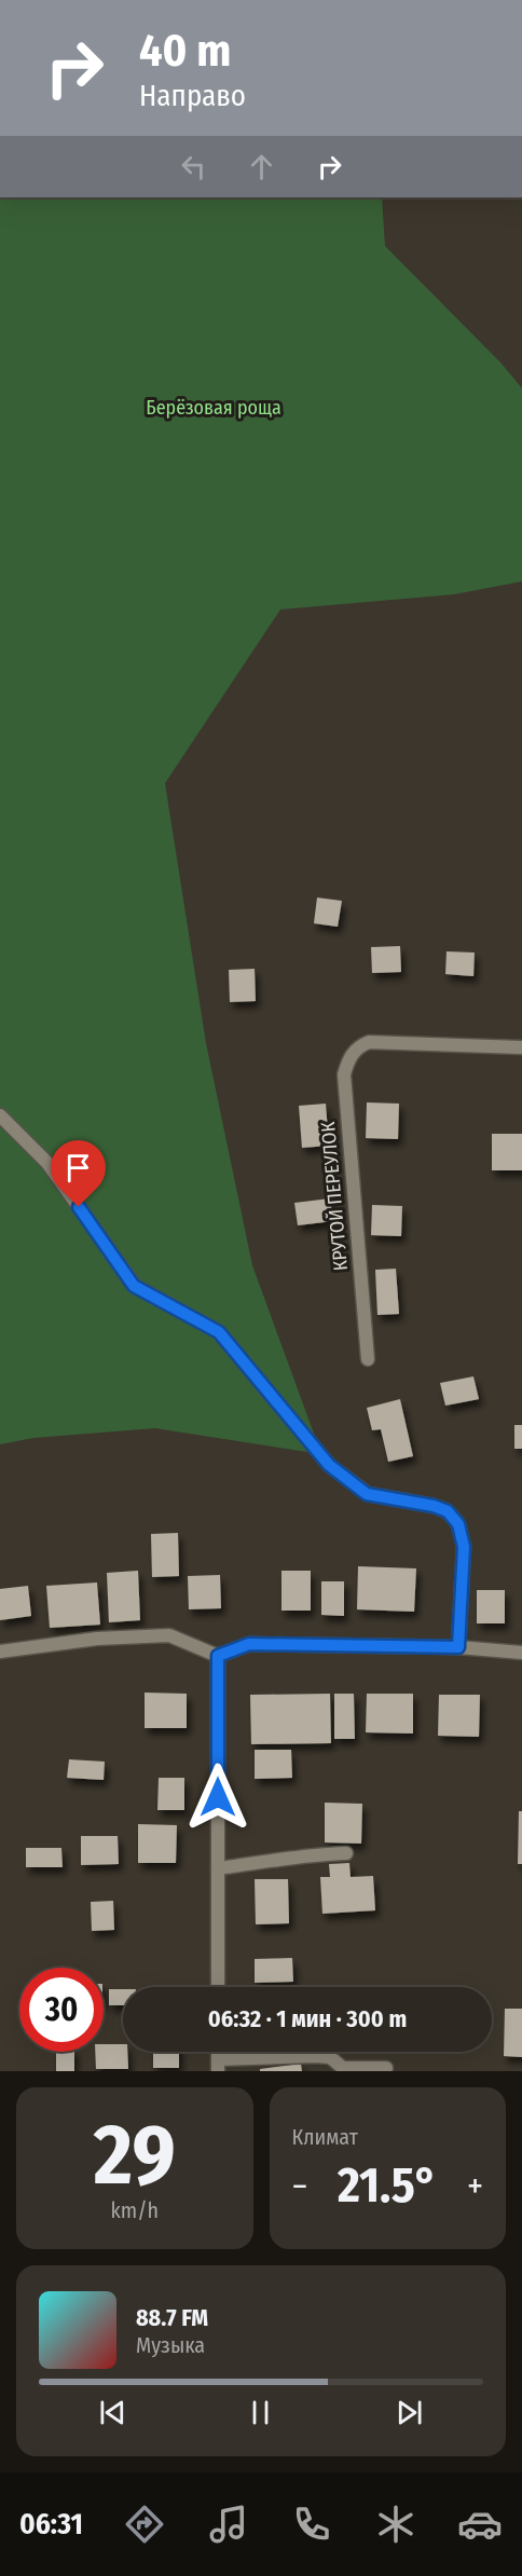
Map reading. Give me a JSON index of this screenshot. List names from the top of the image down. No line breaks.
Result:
{"streets":{"street":["КРУТОЙ ПЕРЕУЛОК"]},"parks":["Берёзовая роща"],"page":{"turn":["40 m","Направо"],"limit":"30","trip":"06:32 · 1 мин · 300 m","tile":[["29","km/h"],"Климат"],"heat":["−","21.5°","+"],"song":["88.7 FM","Музыка"],"tabs":"06:31"}}
